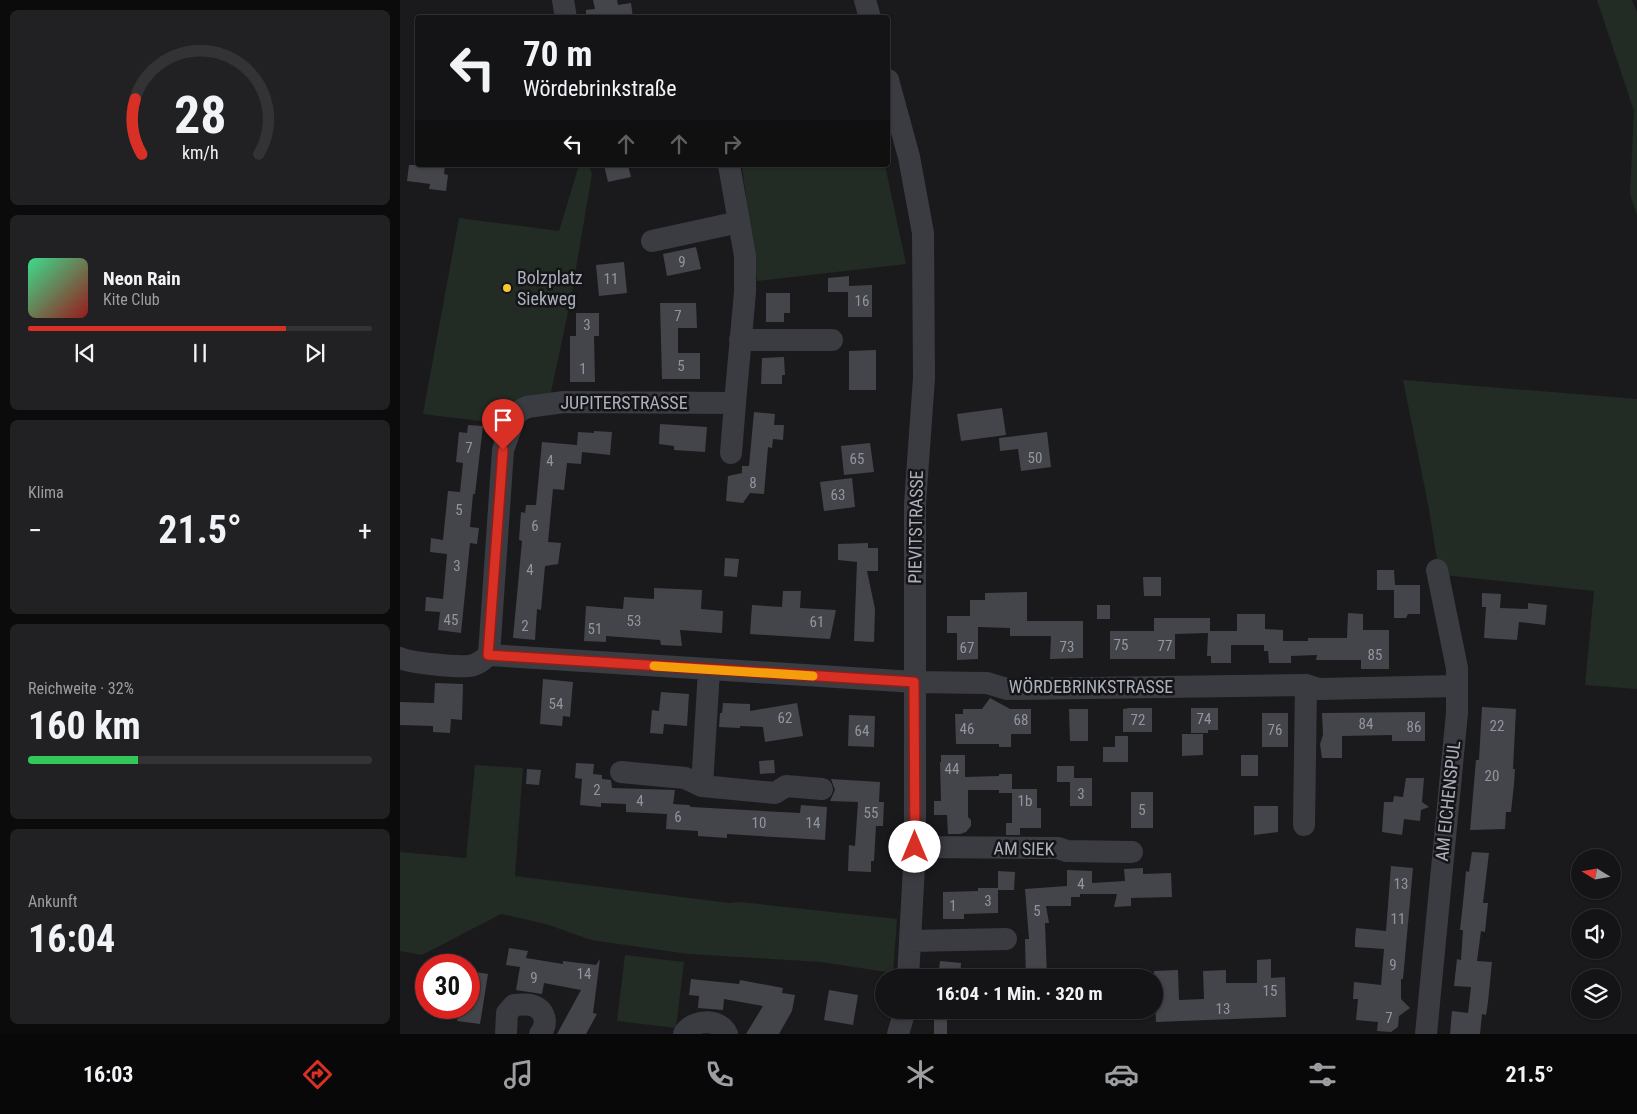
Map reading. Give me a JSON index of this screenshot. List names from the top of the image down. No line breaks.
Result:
{"streets":{"street":["JUPITERSTRASSE","PIEVITSTRASSE","WÖRDEBRINKSTRASSE","AM EICHENSPUL","AM SIEK"]},"crossings":[["JUPITERSTRASSE","WÖRDEBRINKSTRASSE"],["PIEVITSTRASSE","WÖRDEBRINKSTRASSE"],["PIEVITSTRASSE","AM SIEK"],["WÖRDEBRINKSTRASSE","AM EICHENSPUL"]],"places":["Bolzplatz Siekweg"],"house_numbers":["9","11","16","7","3","5","1","7","50","65","4","8","63","5","6","3","4","45","53","61","2","51","75","77","73","67","85","54","62","74","68","72","84","22","86","46","76","64","44","20","2","3","4","1b","5","55","6","10","14","4","13","3","1","5","11","9","14","9","15","13","7"],"north":"left","page":{"turn":["70 m","Wördebrinkstraße"],"song":["Neon Rain","Kite Club"],"tile":["Klima",["Reichweite · 32%","160 km"],["Ankunft","16:04"]],"heat":["−","21.5°","+"],"limit":"30","trip":"16:04 · 1 Min. · 320 m","tabs":["16:03","21.5°"],"gauge":["28","km/h"]}}
